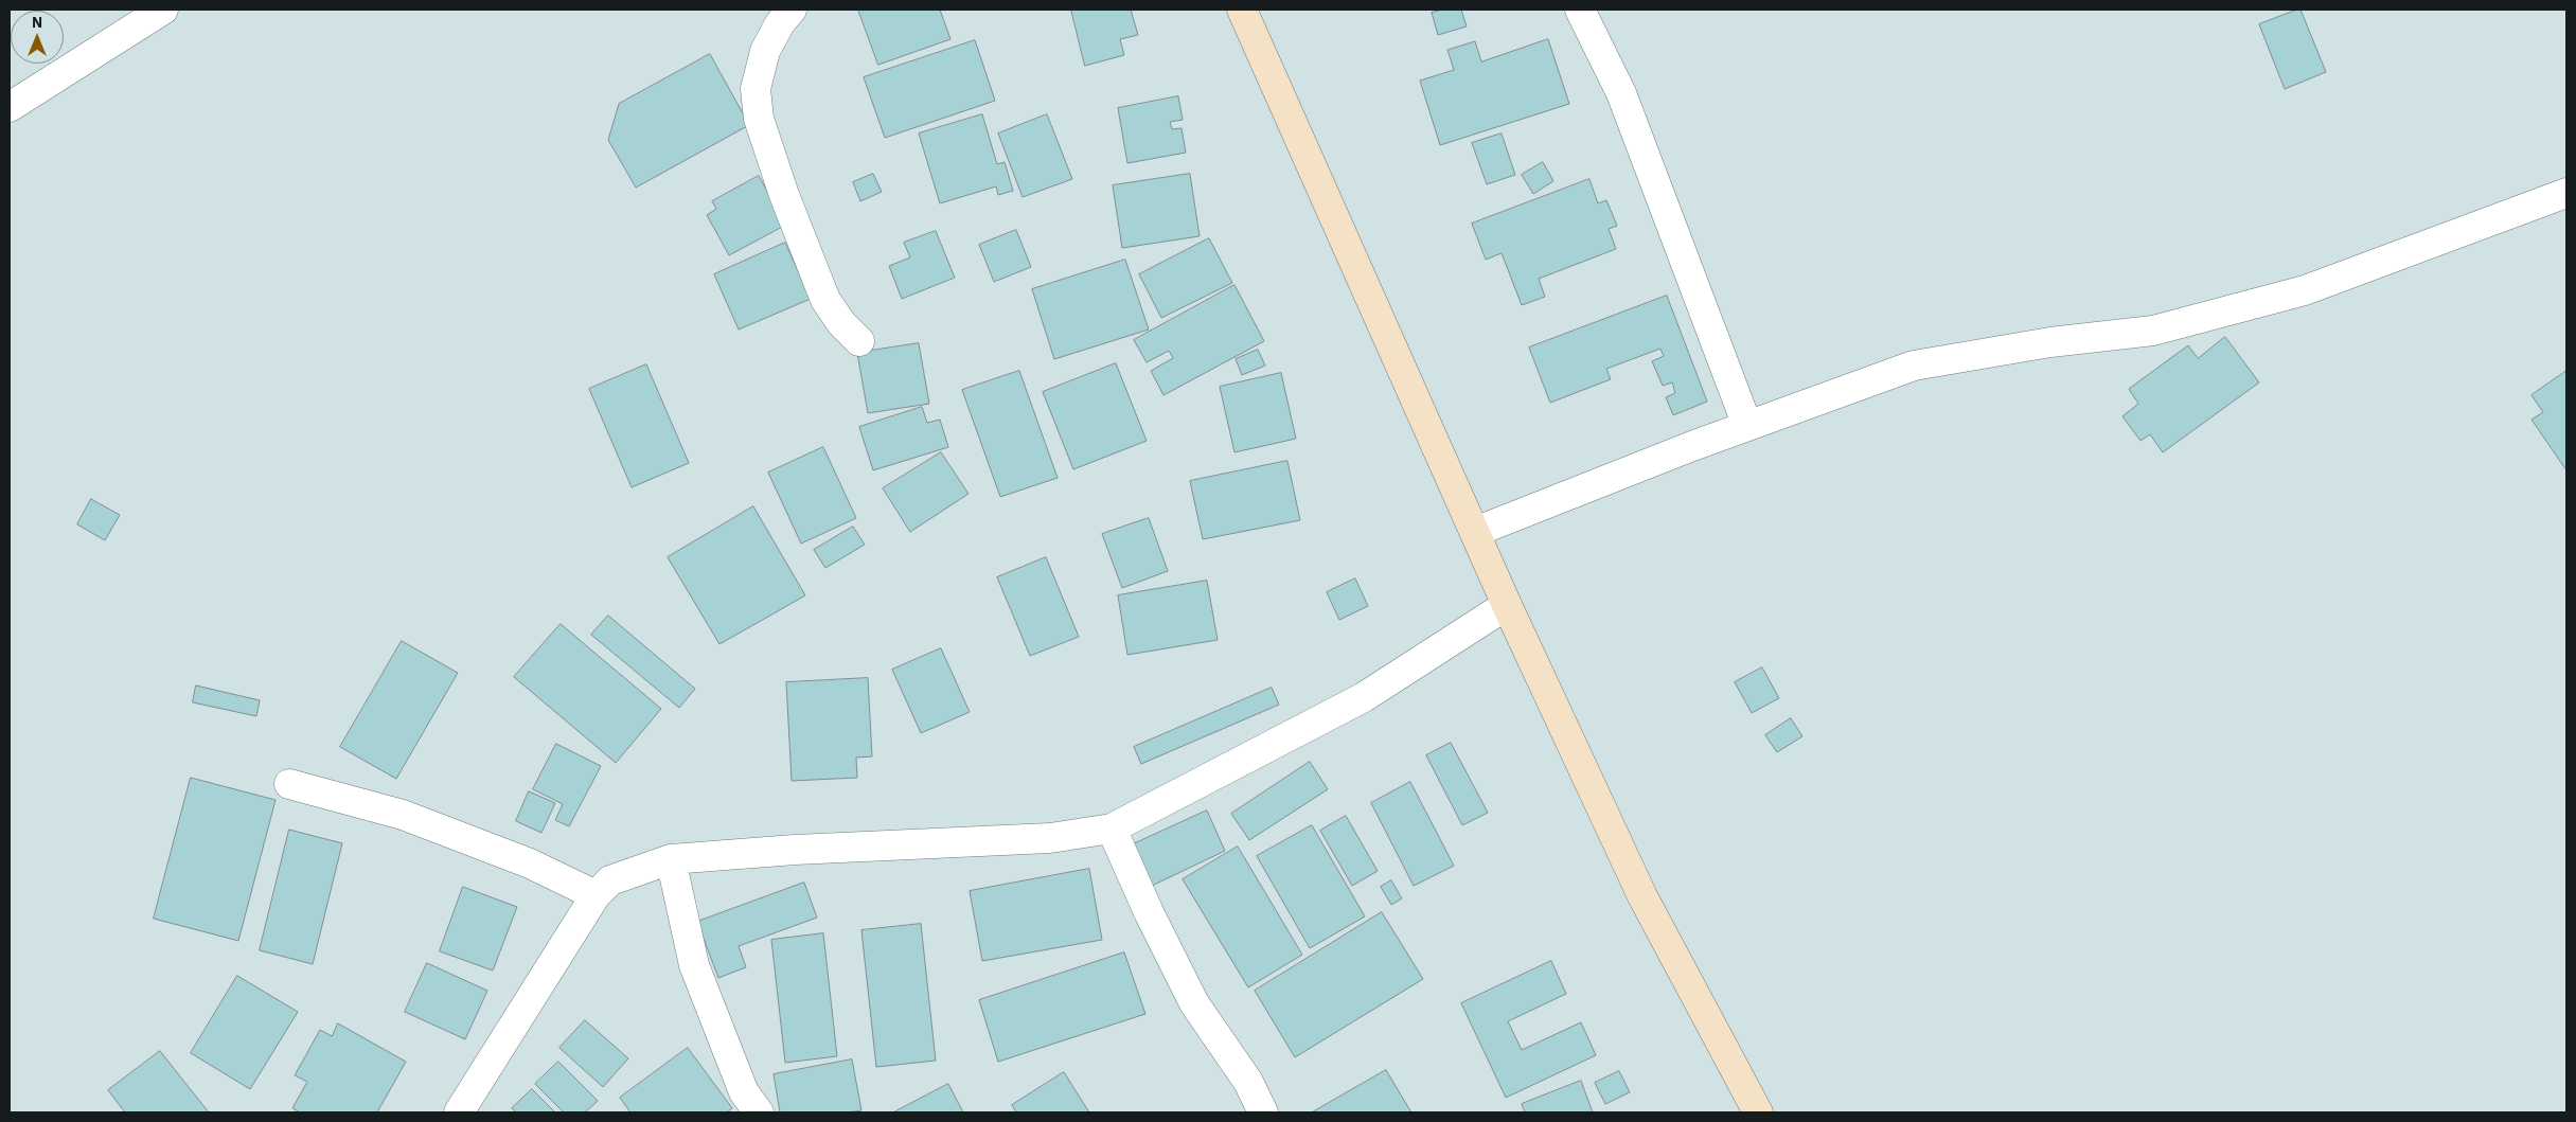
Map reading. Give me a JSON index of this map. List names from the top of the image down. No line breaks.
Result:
{"north":"top"}
